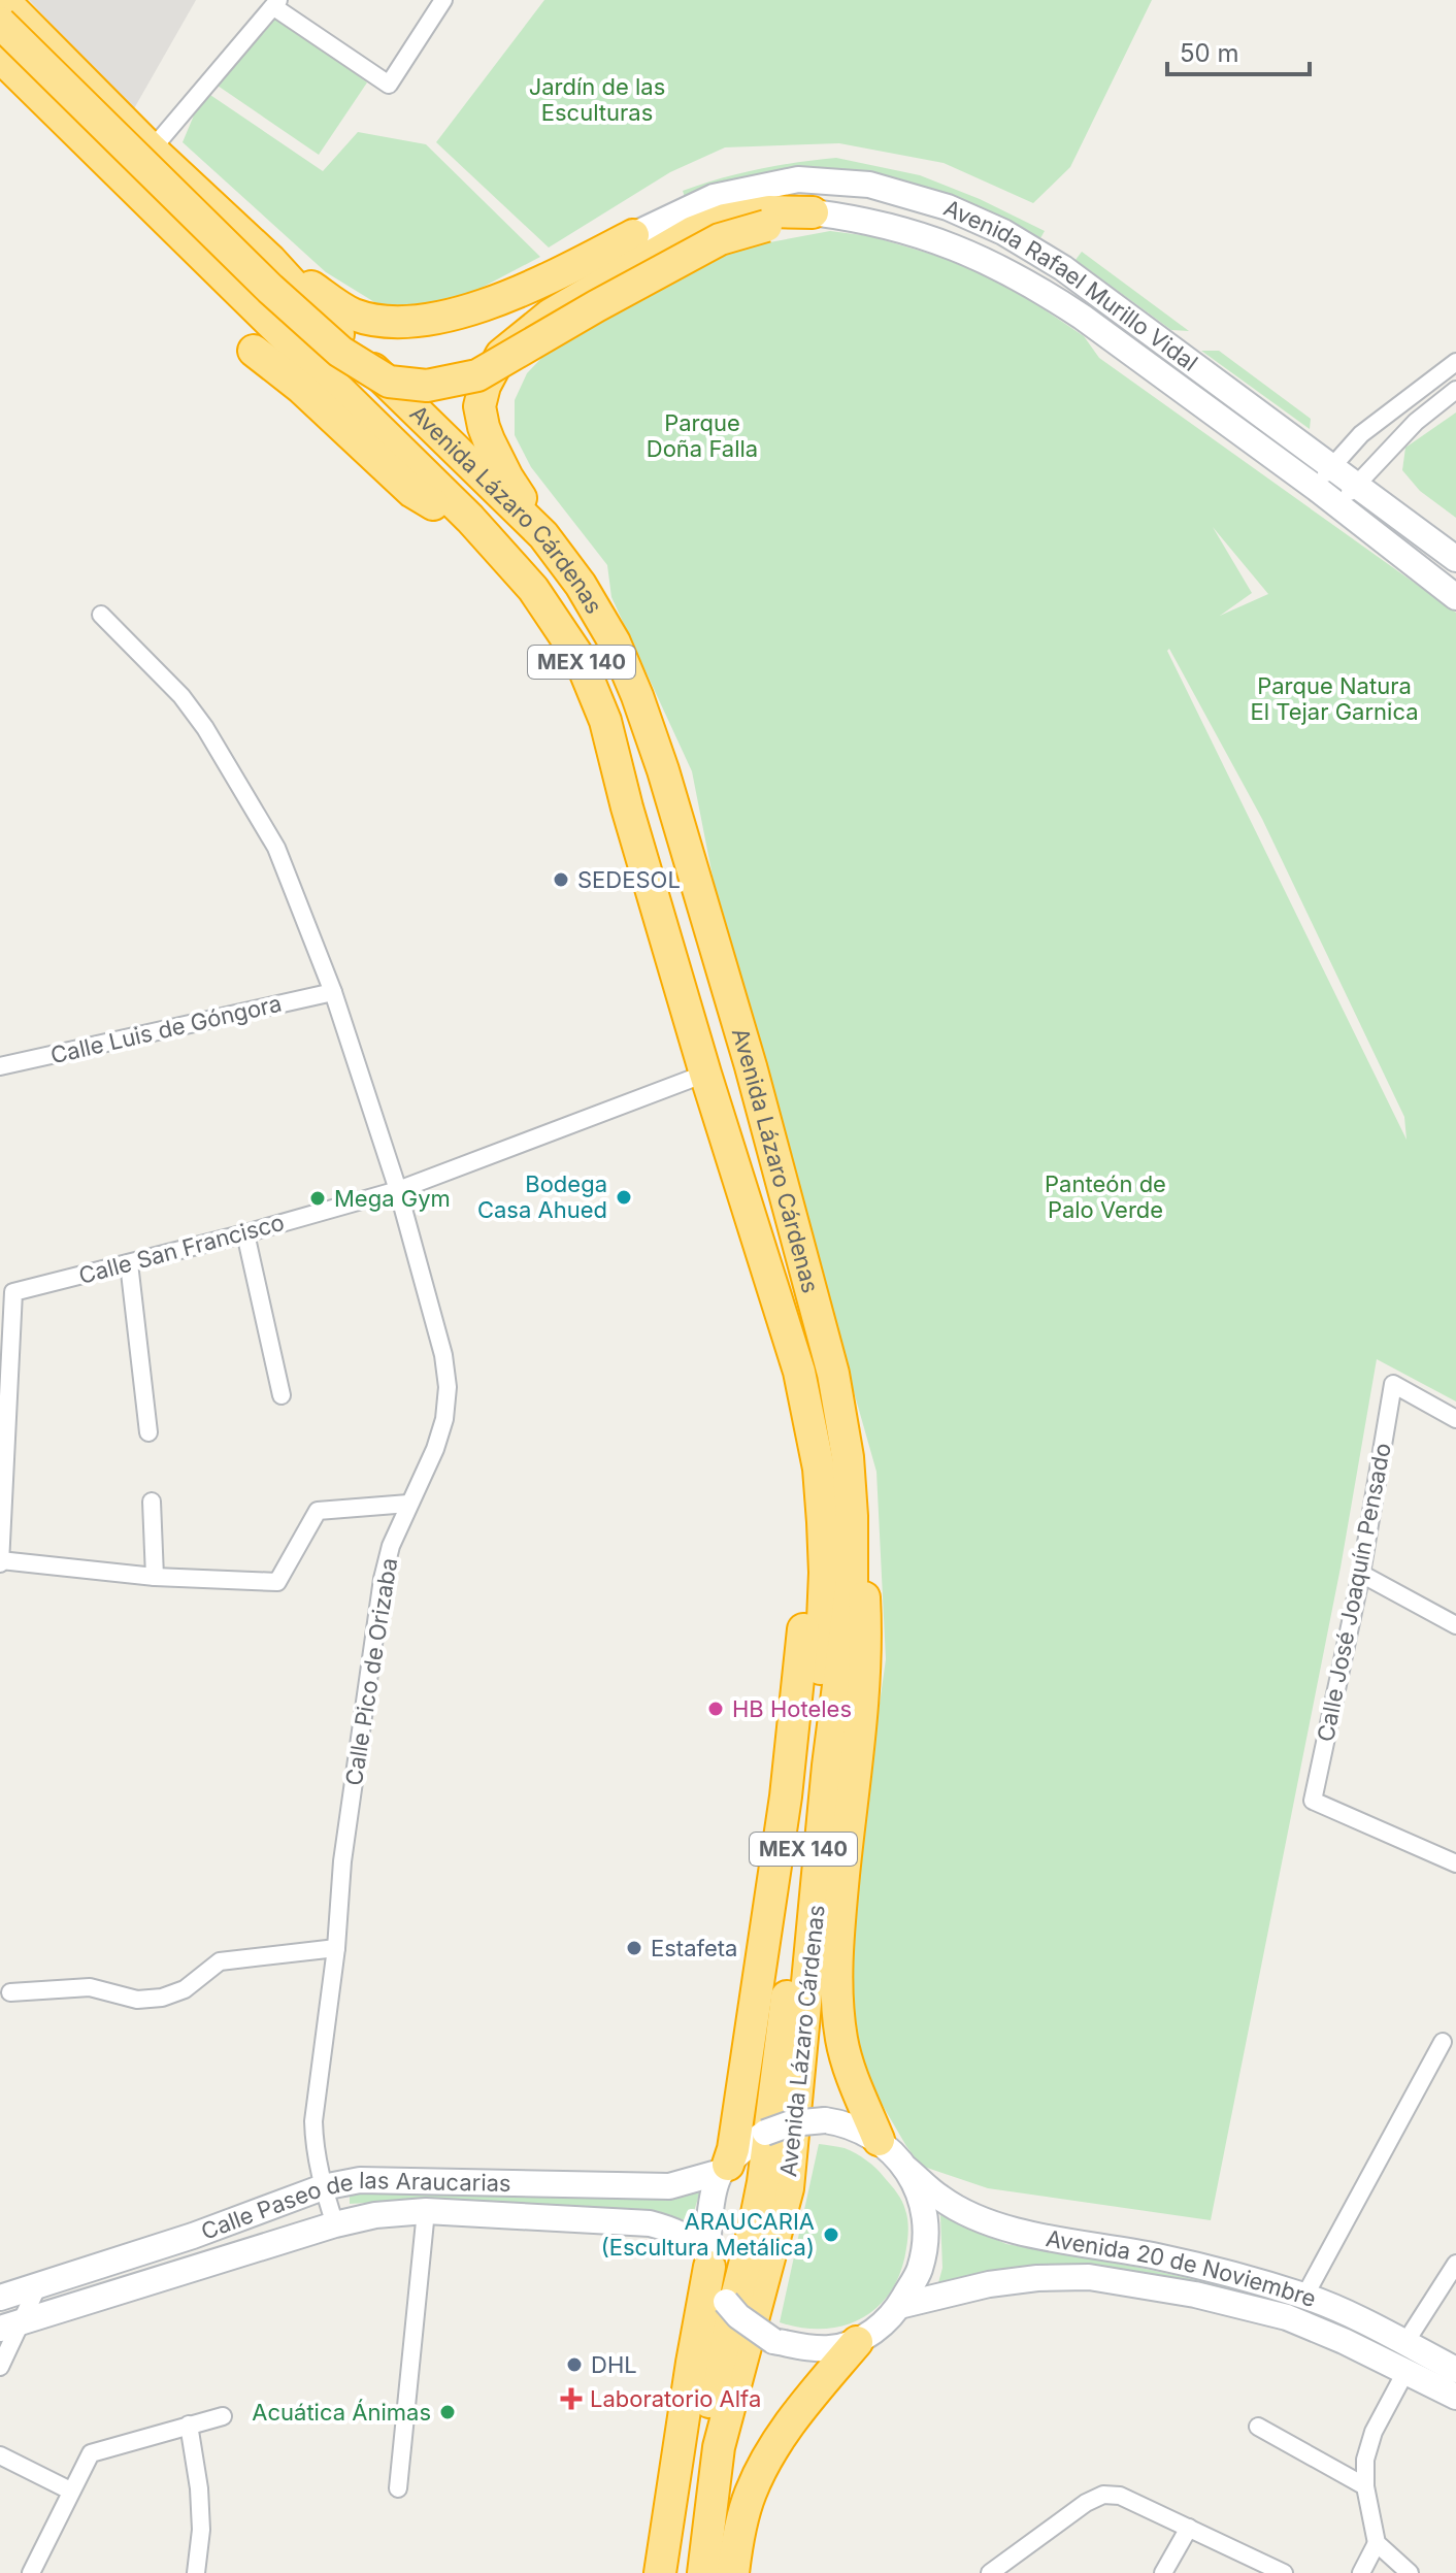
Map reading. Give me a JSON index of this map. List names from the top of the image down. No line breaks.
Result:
{"streets":{"highway":["Avenida Lázaro Cárdenas","MEX 140"],"main road":["Avenida Rafael Murillo Vidal","Calle Paseo de las Araucarias","Avenida 20 de Noviembre"],"street":["Calle Luis de Góngora","Calle San Francisco","Calle José Joaquín Pensado","Calle Pico de Orizaba"]},"crossings":[["Avenida Lázaro Cárdenas","Calle San Francisco"],["Calle Luis de Góngora","Calle Pico de Orizaba"],["Calle San Francisco","Calle Pico de Orizaba"],["Calle Pico de Orizaba","Calle Paseo de las Araucarias"],["Calle Paseo de las Araucarias","Avenida 20 de Noviembre"]],"parks":["Jardín de las Esculturas","Parque Doña Falla","Parque Natura El Tejar Garnica","Panteón de Palo Verde"],"places":{"other":["SEDESOL","Bodega Casa Ahued","Mega Gym","HB Hoteles","Estafeta","ARAUCARIA (Escultura Metálica)","DHL","Acuática Ánimas"],"health":["Laboratorio Alfa"]},"scale_bar":"50 m"}
